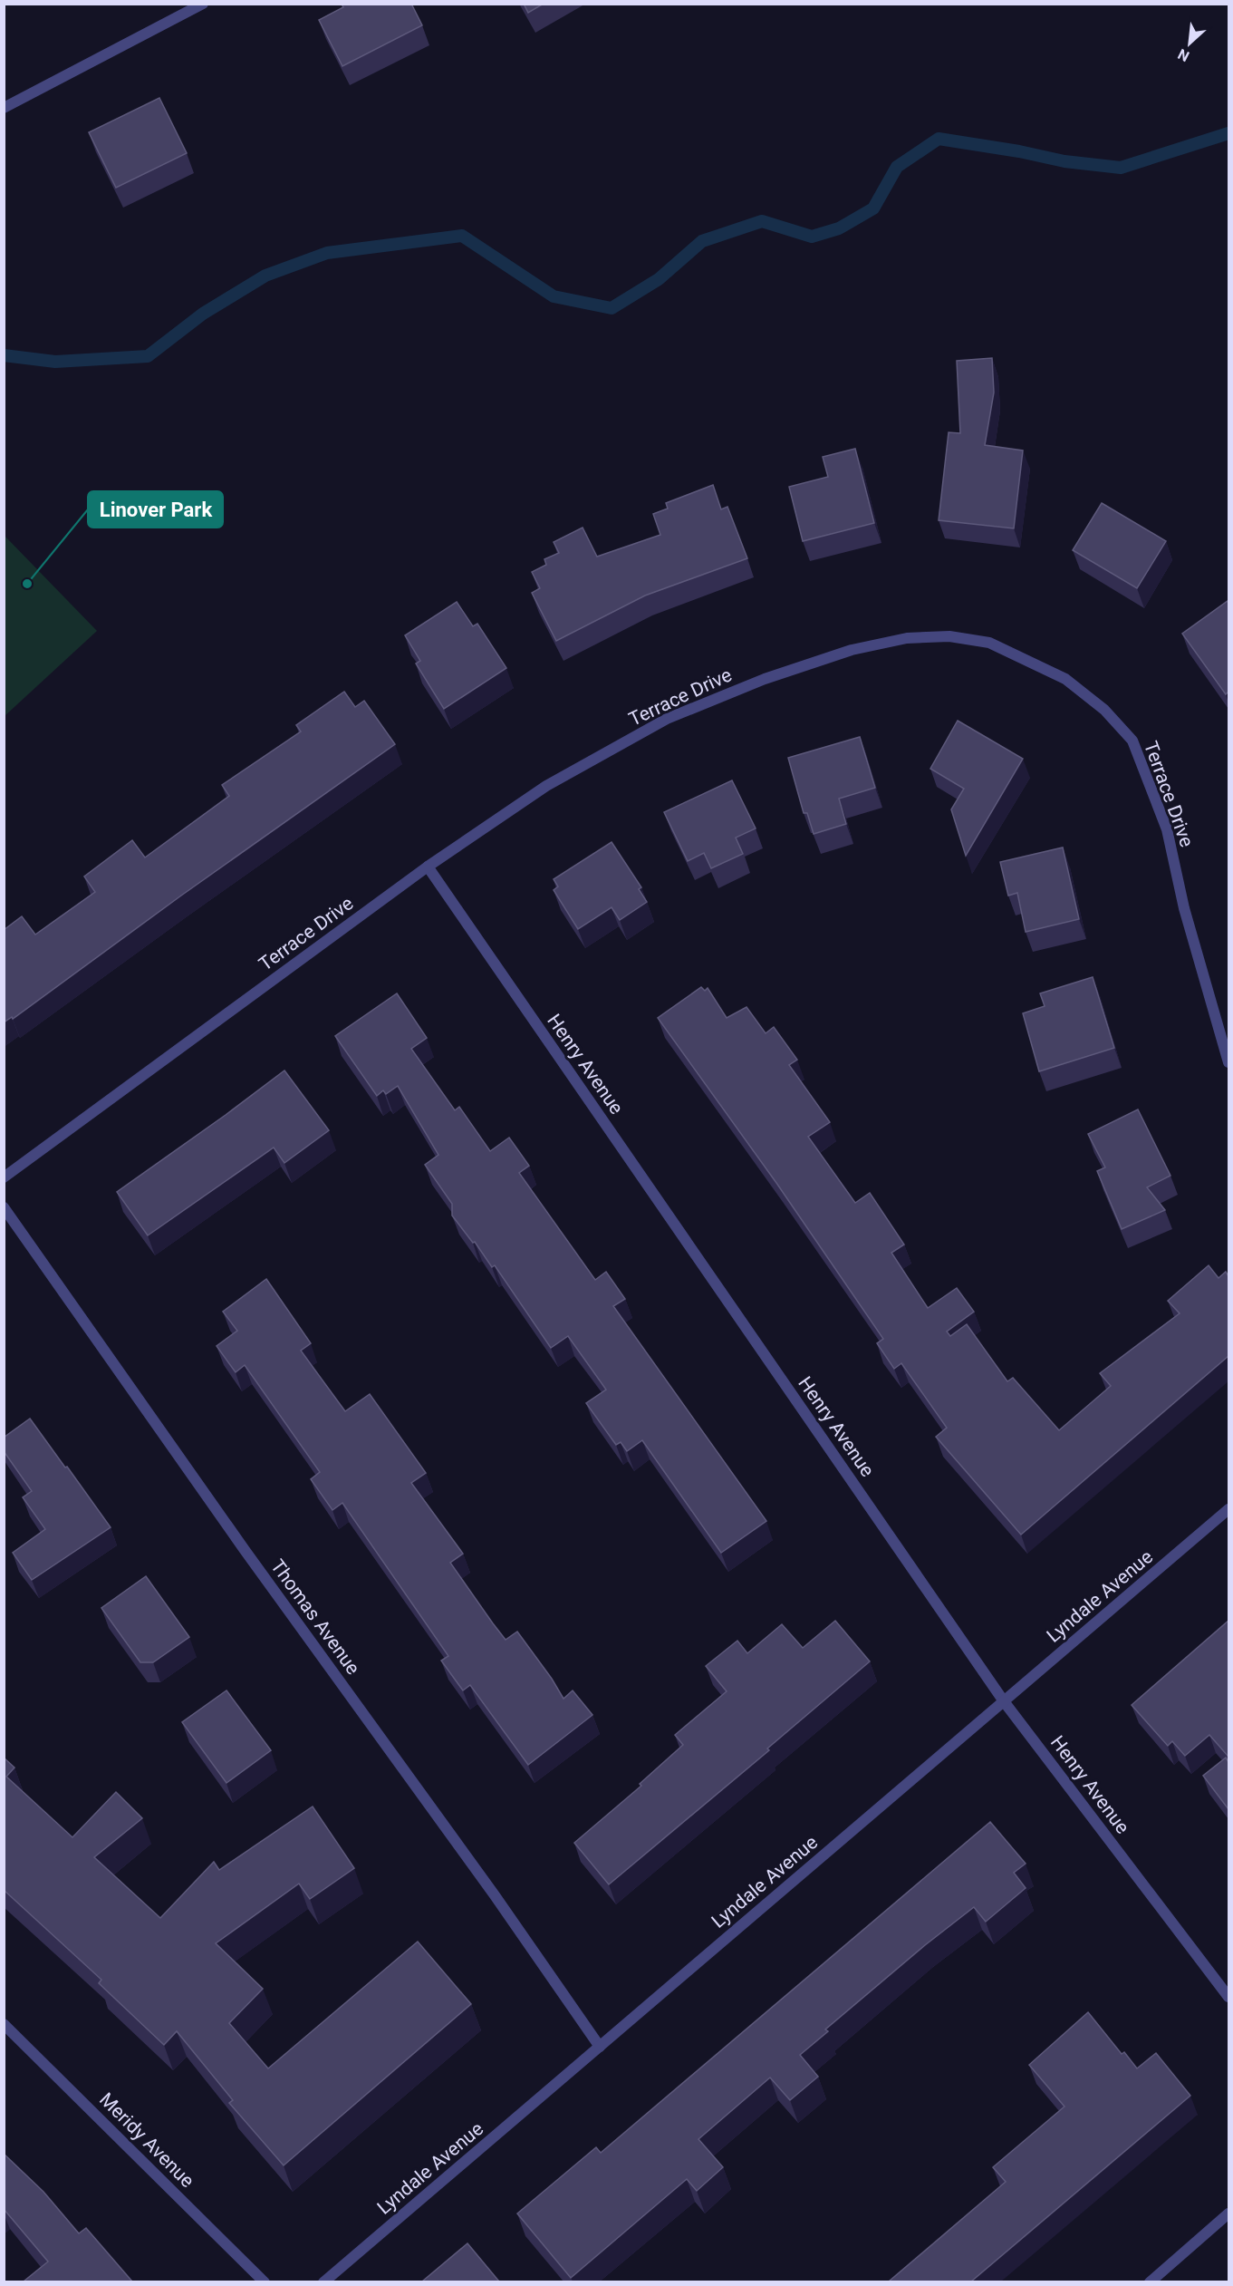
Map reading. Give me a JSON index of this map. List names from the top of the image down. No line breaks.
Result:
{"streets":{"street":["Terrace Drive","Henry Avenue","Lyndale Avenue","Thomas Avenue","Meridy Avenue"]},"crossings":[["Terrace Drive","Henry Avenue"],["Henry Avenue","Lyndale Avenue"],["Lyndale Avenue","Thomas Avenue"]],"places":["Linover Park"],"north":"bottom left"}
